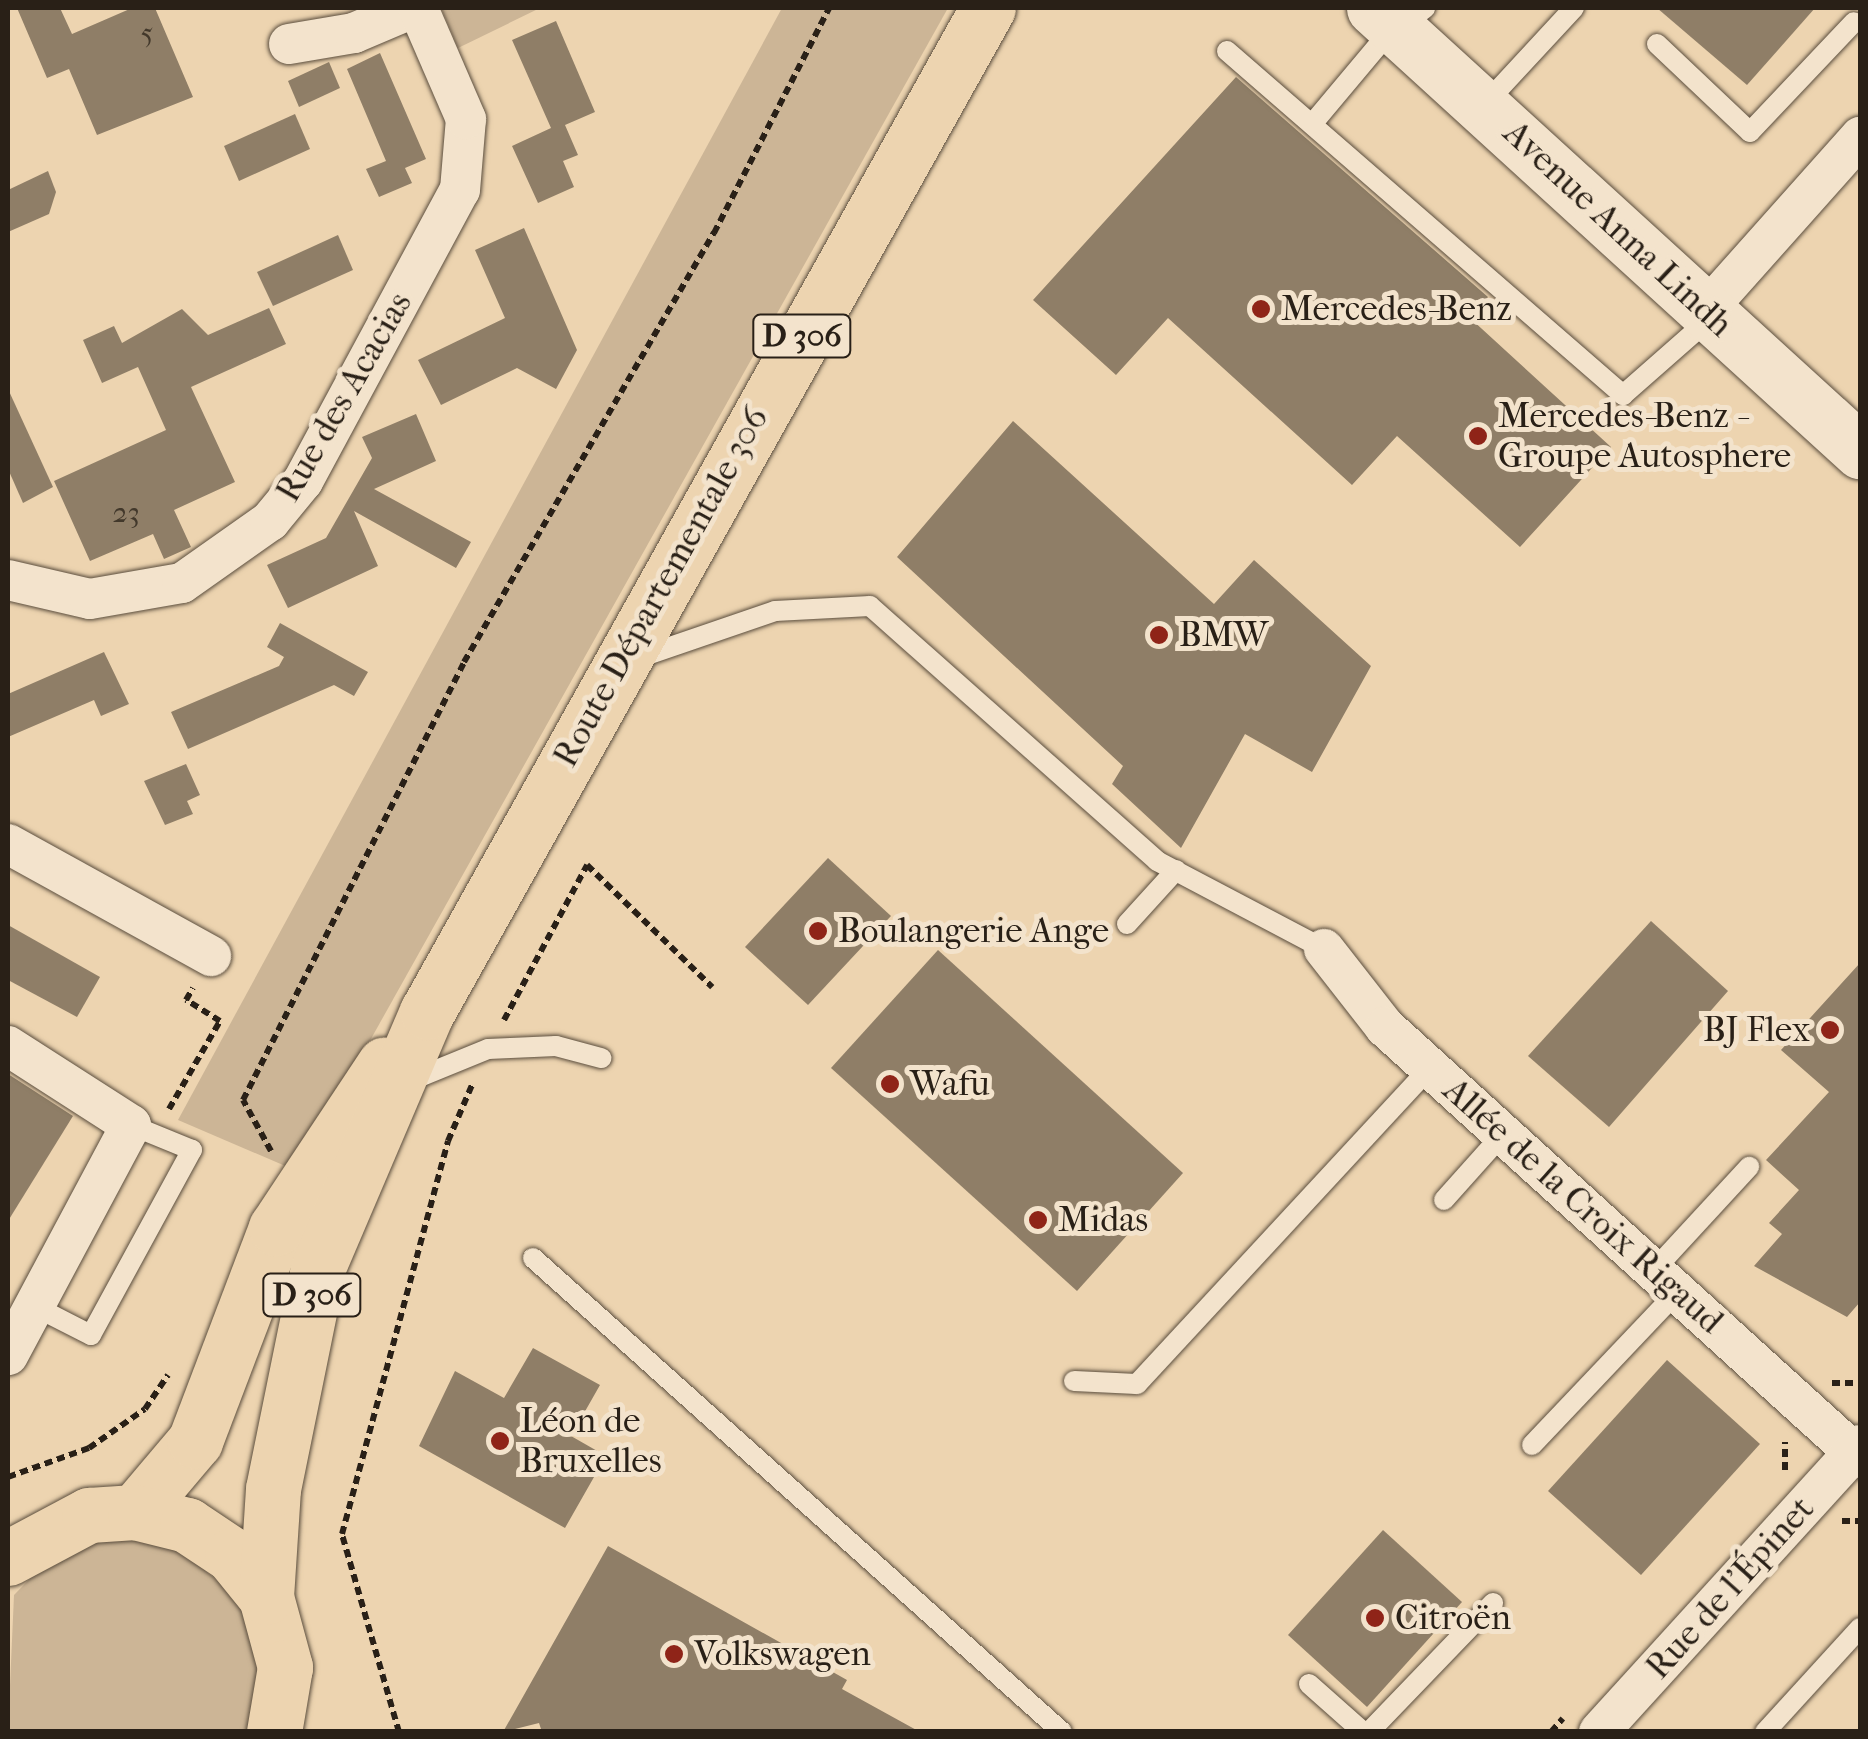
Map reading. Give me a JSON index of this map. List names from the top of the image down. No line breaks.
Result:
{"streets":{"main road":["Avenue Anna Lindh","D 306","Route Départementale 306"],"street":["Rue des Acacias","Allée de la Croix Rigaud","Rue de l'Épinet"]},"crossings":[["Allée de la Croix Rigaud","Rue de l'Épinet"]],"places":["Mercedes-Benz","Mercedes-Benz - Groupe Autosphere","BMW","Boulangerie Ange","BJ Flex","Wafu","Midas","Léon de Bruxelles","Citroën","Volkswagen"],"house_numbers":["5","23"]}
